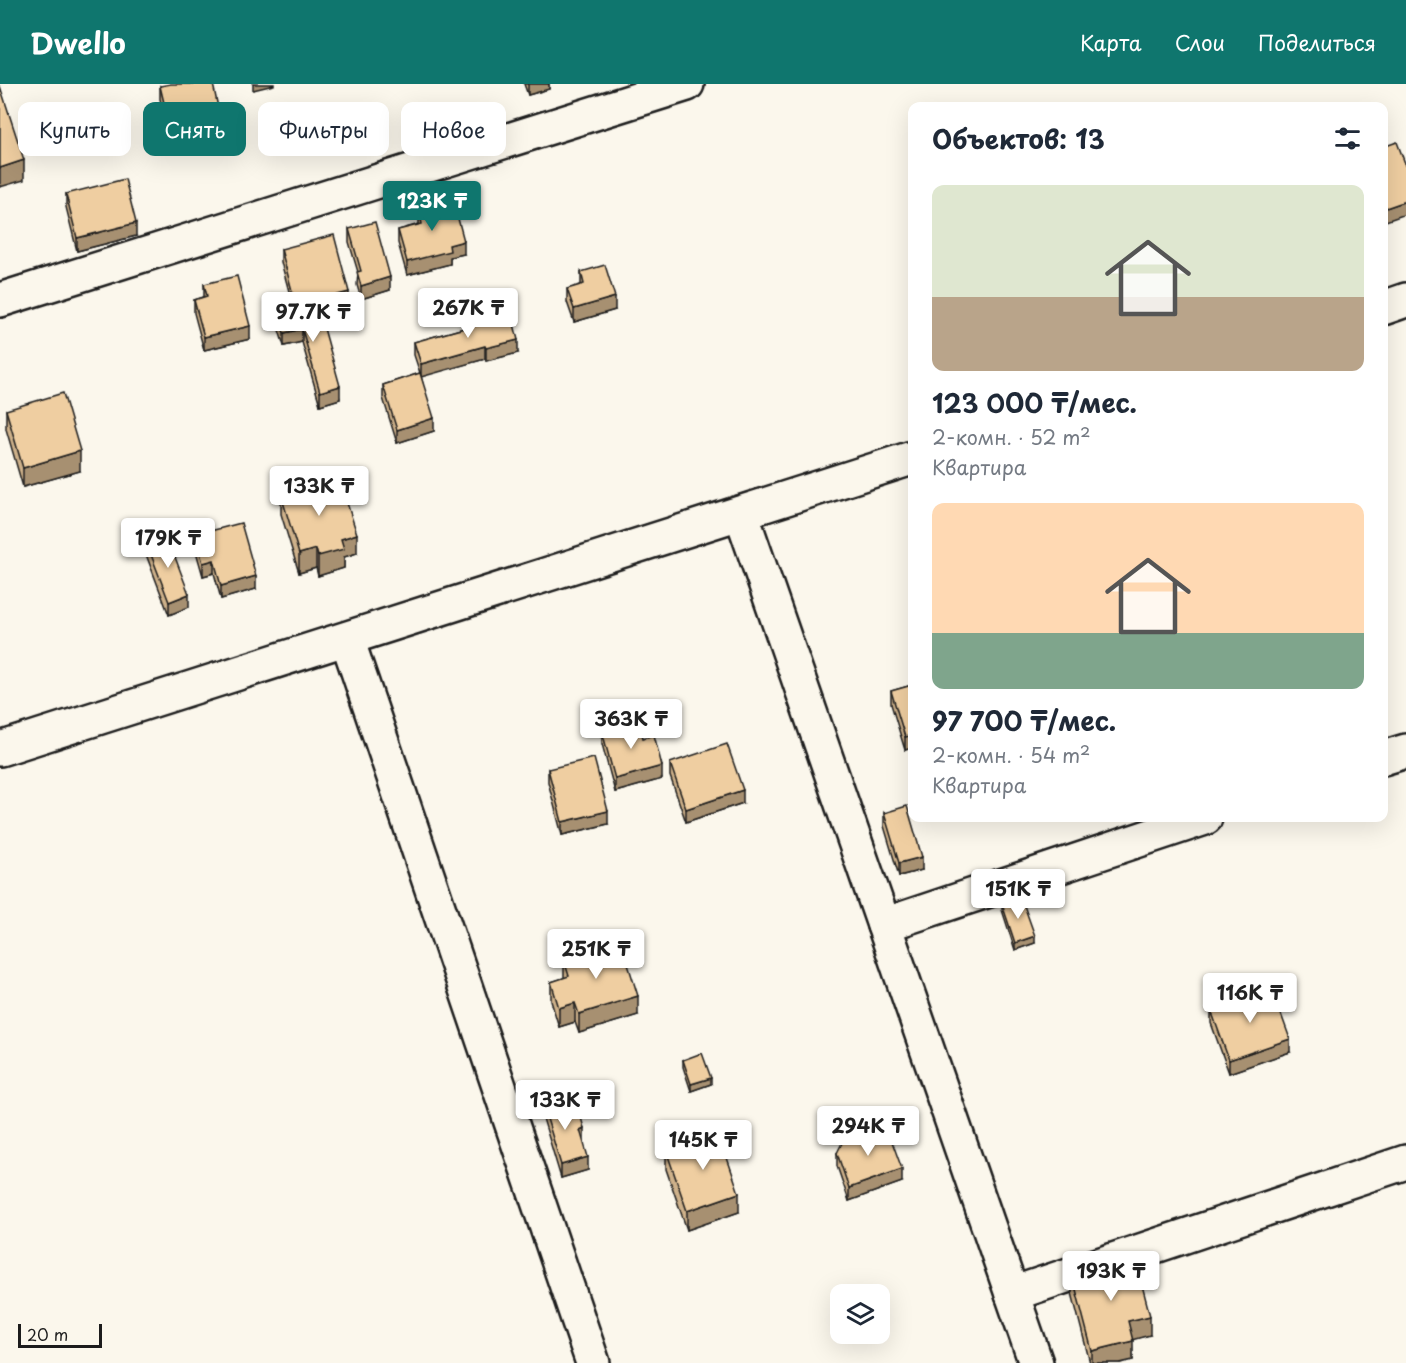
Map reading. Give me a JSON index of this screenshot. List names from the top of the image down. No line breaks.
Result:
{"scale_bar":"20 m","page":{"header":"Dwello","nav":["Карта","Слои","Поделиться"],"chip":["Купить","Снять","Фильтры","Новое"],"heading":"Объектов: 13","list":[{"name":"123 000 ₸/мес.","note":"2-комн. · 52 m² · Квартира"},{"name":"97 700 ₸/мес.","note":"2-комн. · 54 m² · Квартира"}],"price":["123K ₸","267K ₸","97.7K ₸","133K ₸","179K ₸","363K ₸","151K ₸","251K ₸","116K ₸","133K ₸","294K ₸","145K ₸","193K ₸"],"scale":"20 m"}}
